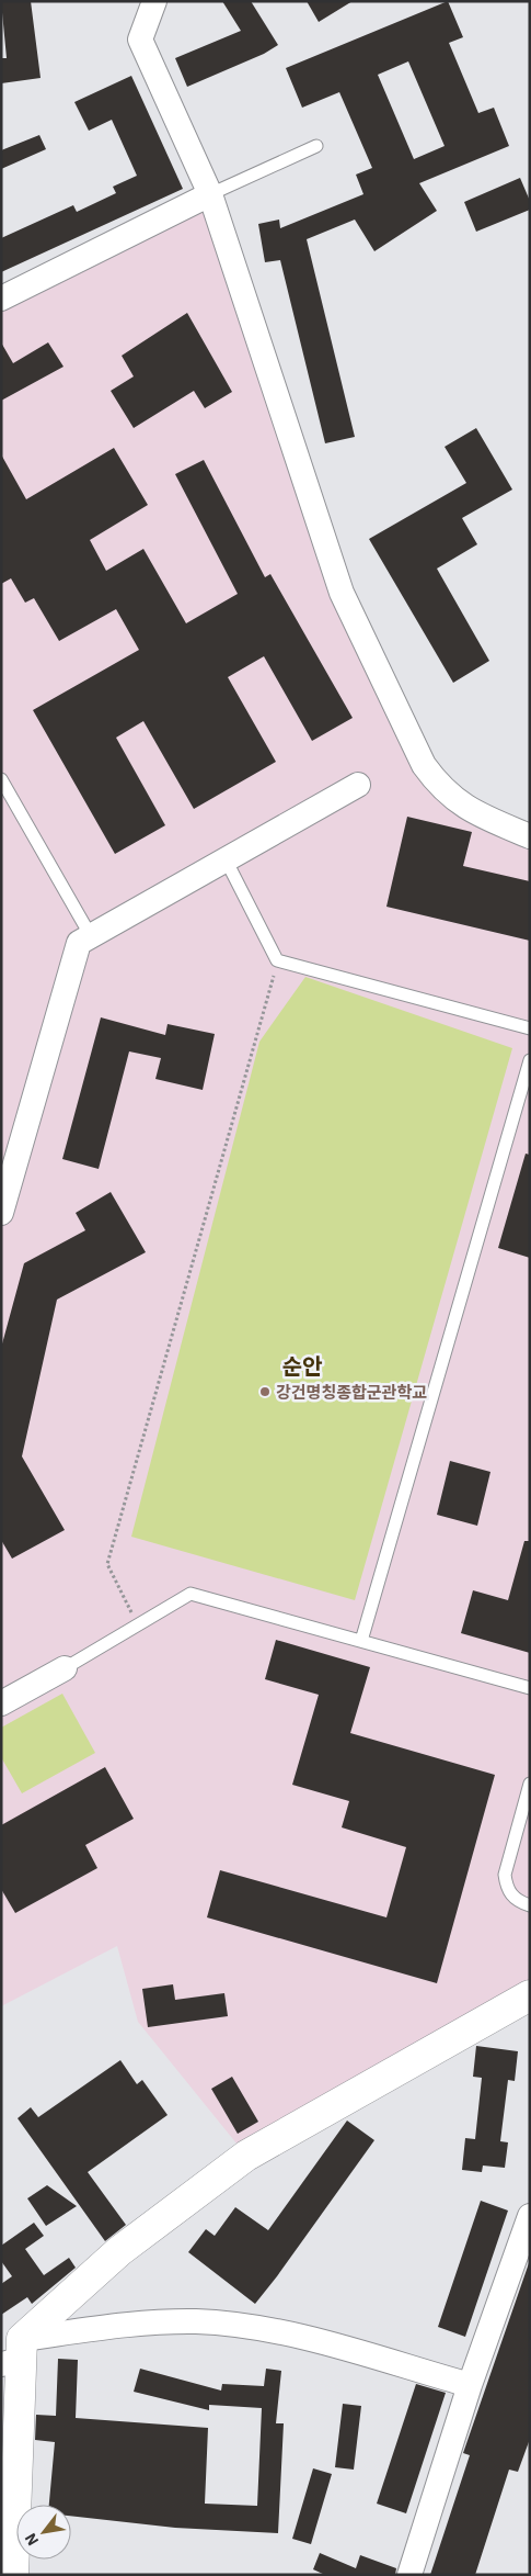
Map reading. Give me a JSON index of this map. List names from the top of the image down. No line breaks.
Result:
{"districts":["순안"],"places":["강건명칭종합군관학교"],"north":"bottom left"}
